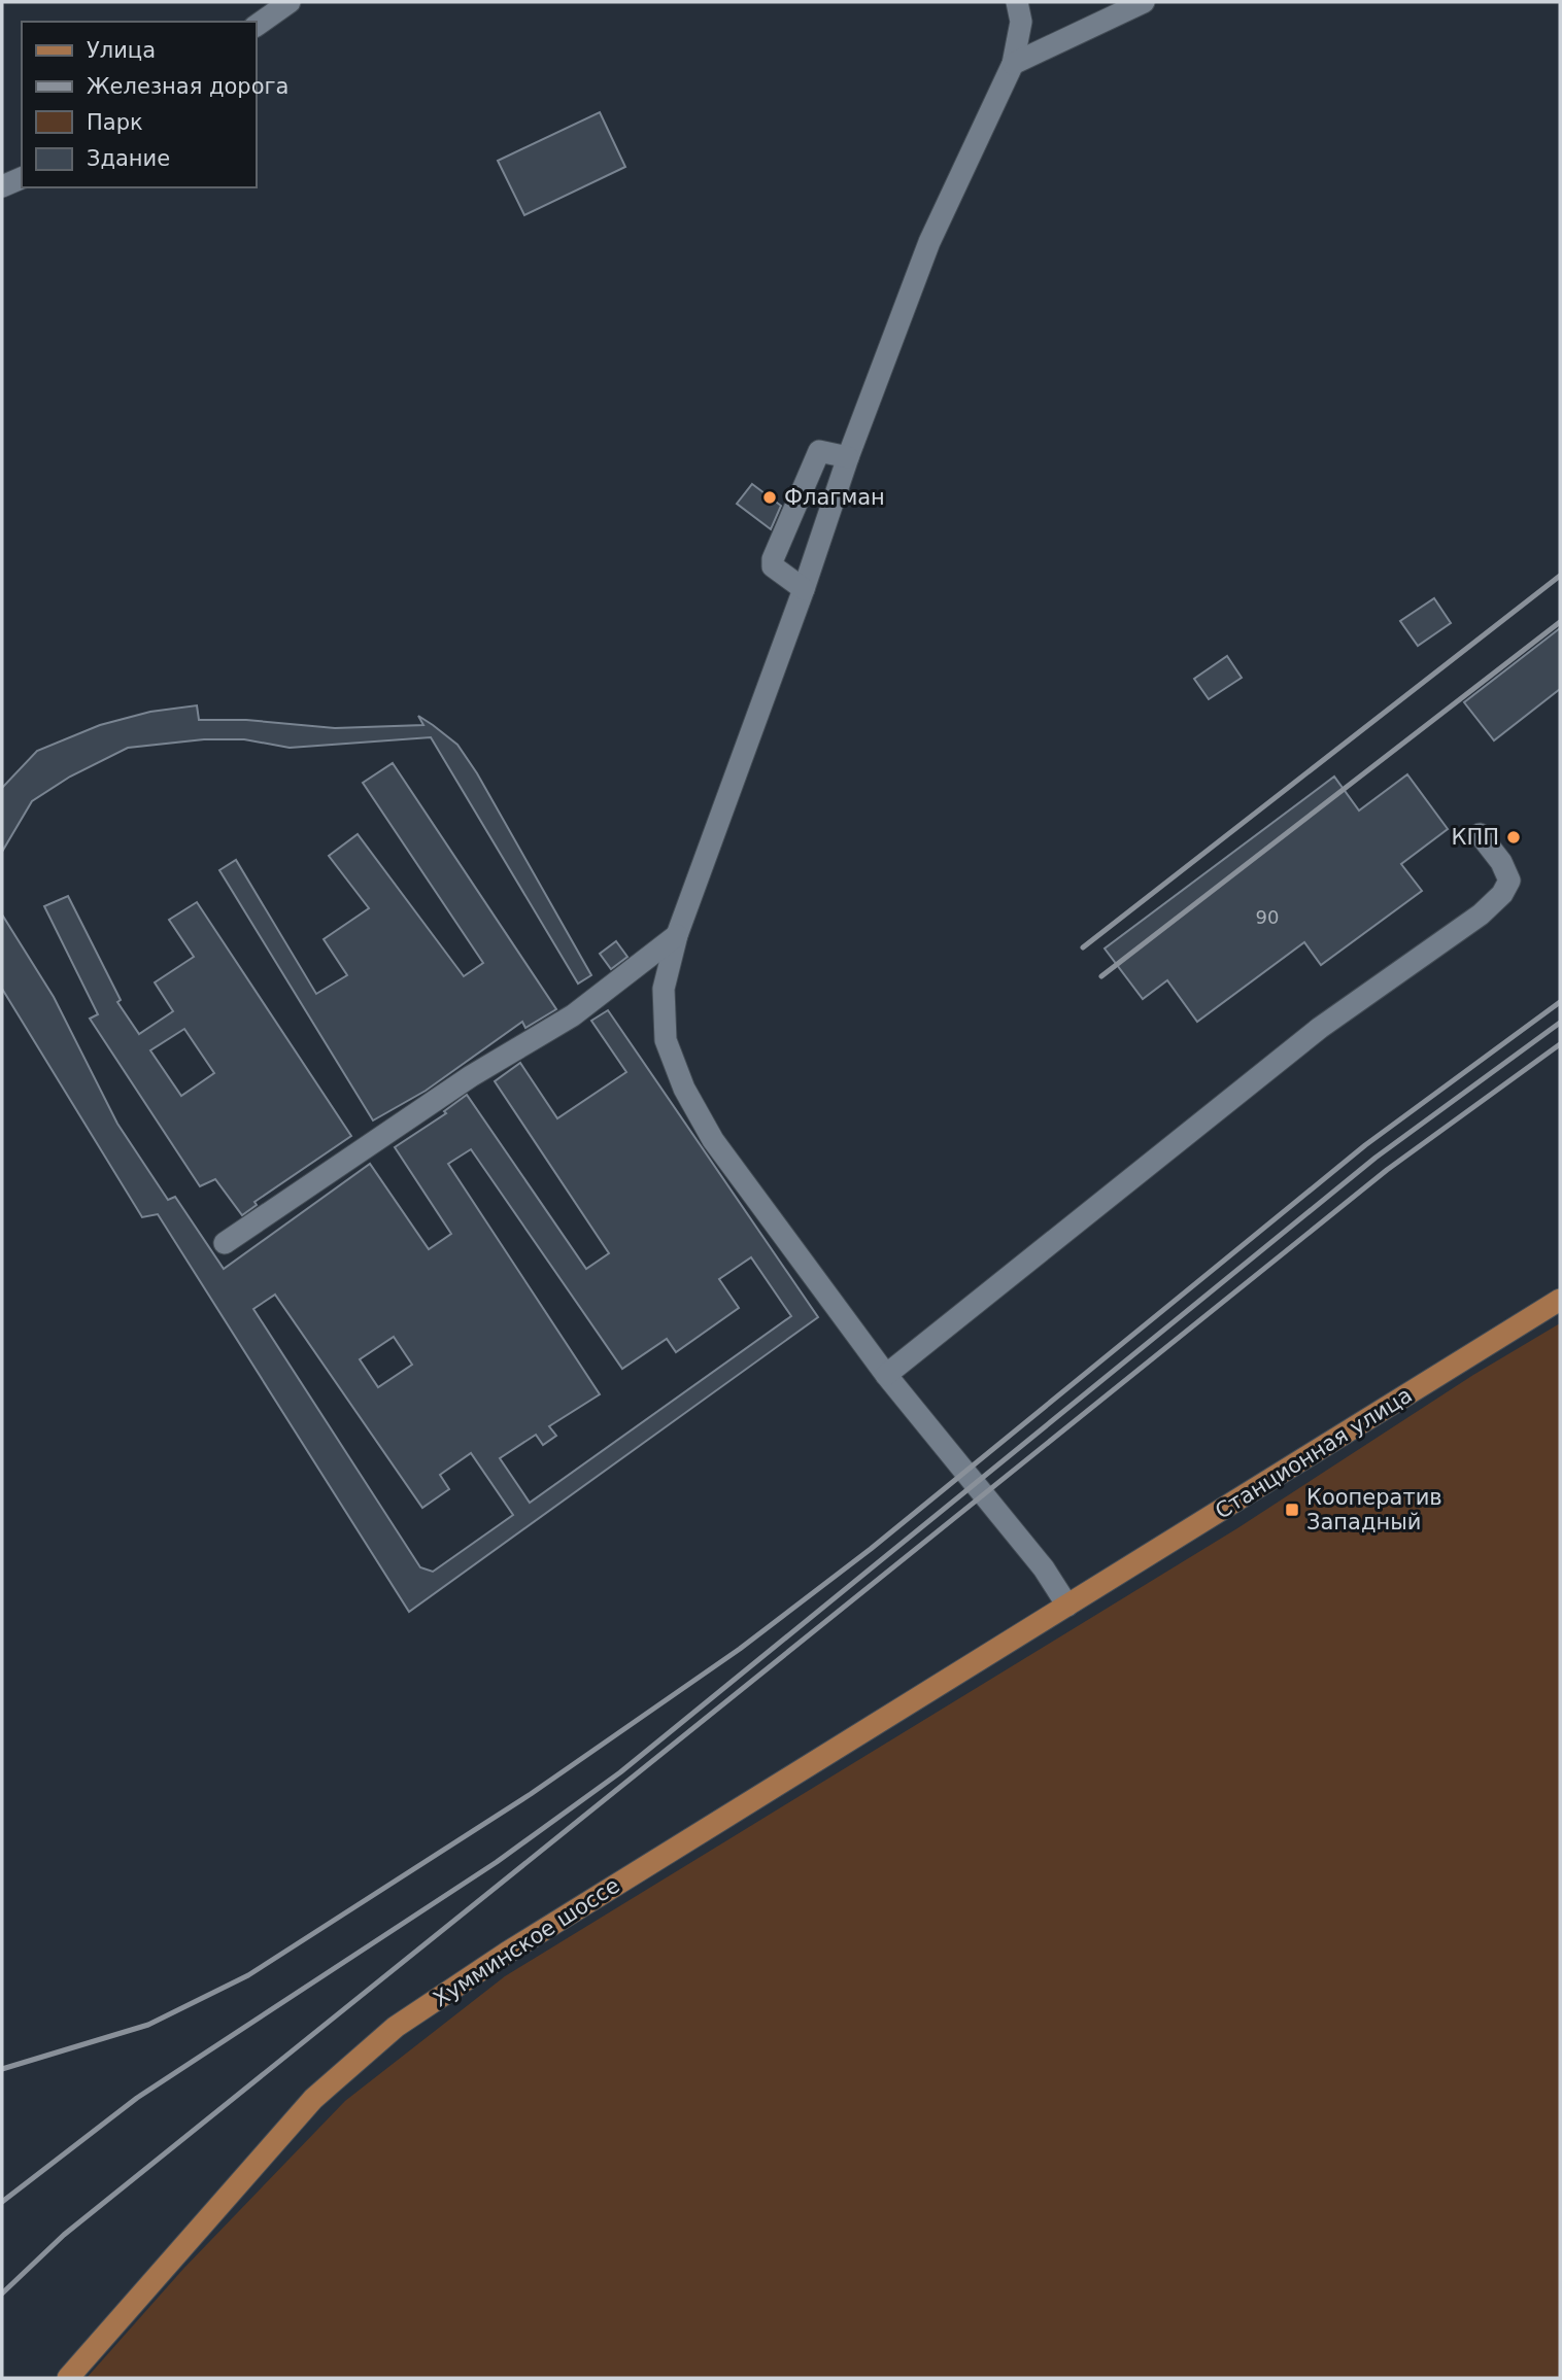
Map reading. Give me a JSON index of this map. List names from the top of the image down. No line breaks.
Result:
{"streets":{"main road":["Станционная улица","Хумминское шоссе"]},"crossings":[["Станционная улица","Хумминское шоссе"]],"places":{"other":["Флагман","КПП"],"transit":["Кооператив Западный"]},"house_numbers":["90"],"legend":["Улица","Железная дорога","Парк","Здание"]}
